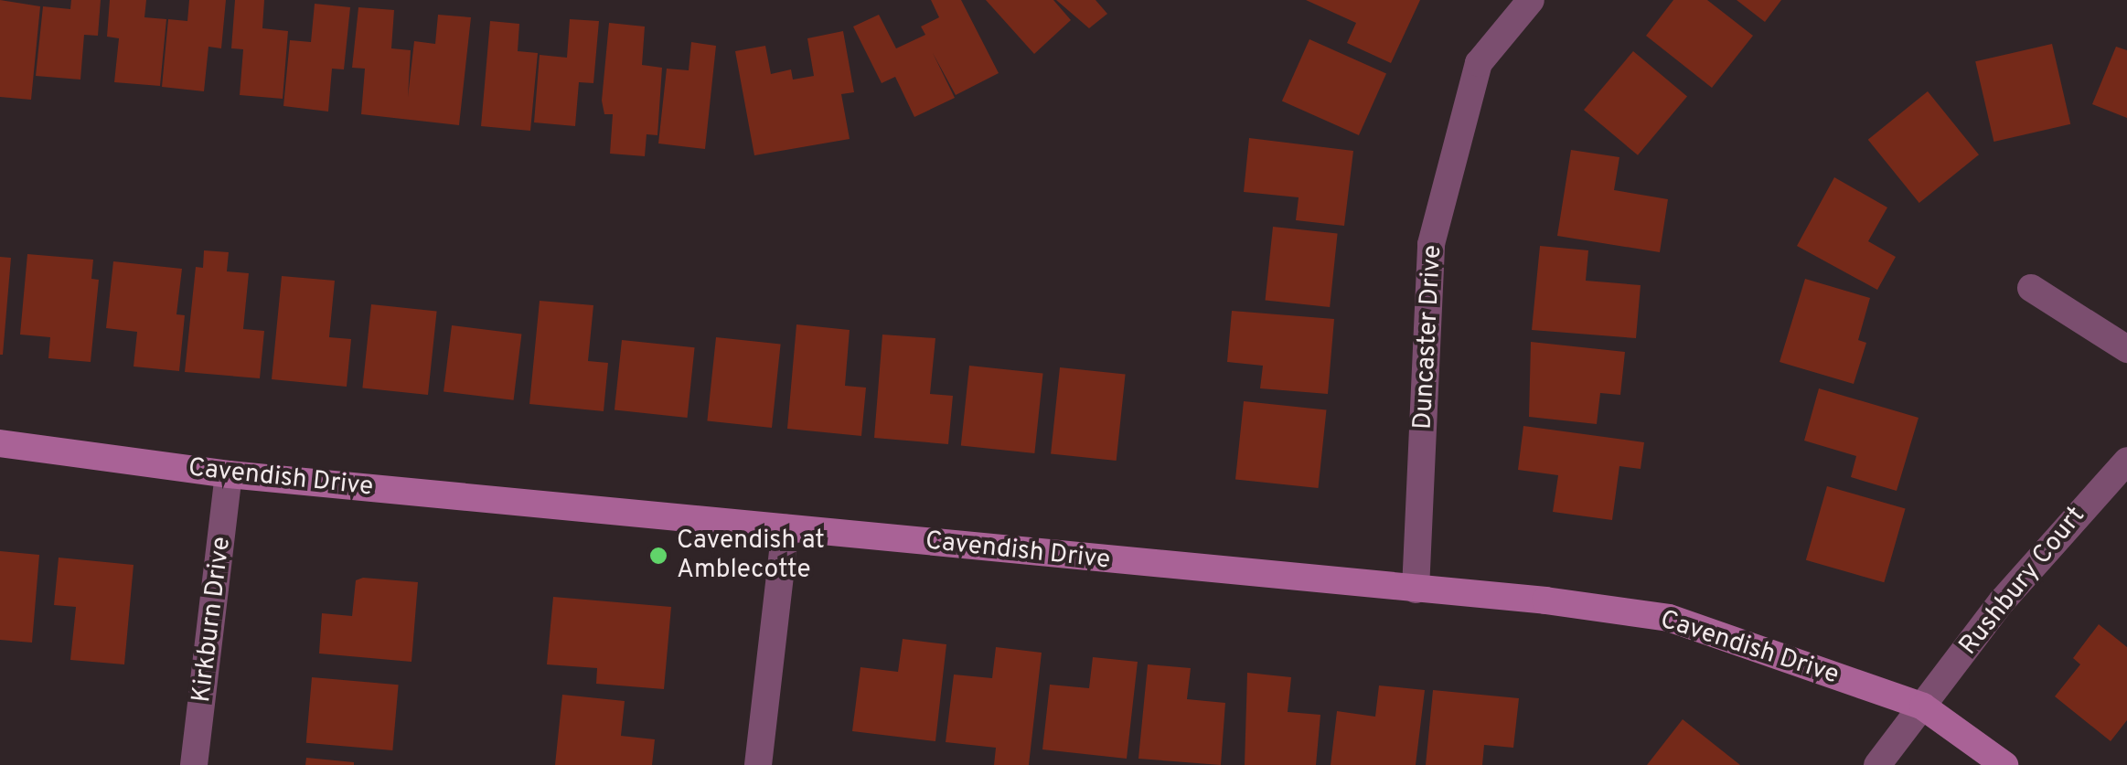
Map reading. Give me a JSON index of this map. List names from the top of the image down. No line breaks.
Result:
{"streets":{"street":["Duncaster Drive","Cavendish Drive","Rushbury Court","Kirkburn Drive"]},"crossings":[["Duncaster Drive","Cavendish Drive"],["Cavendish Drive","Rushbury Court"],["Cavendish Drive","Kirkburn Drive"]],"places":["Cavendish at Amblecotte"]}
